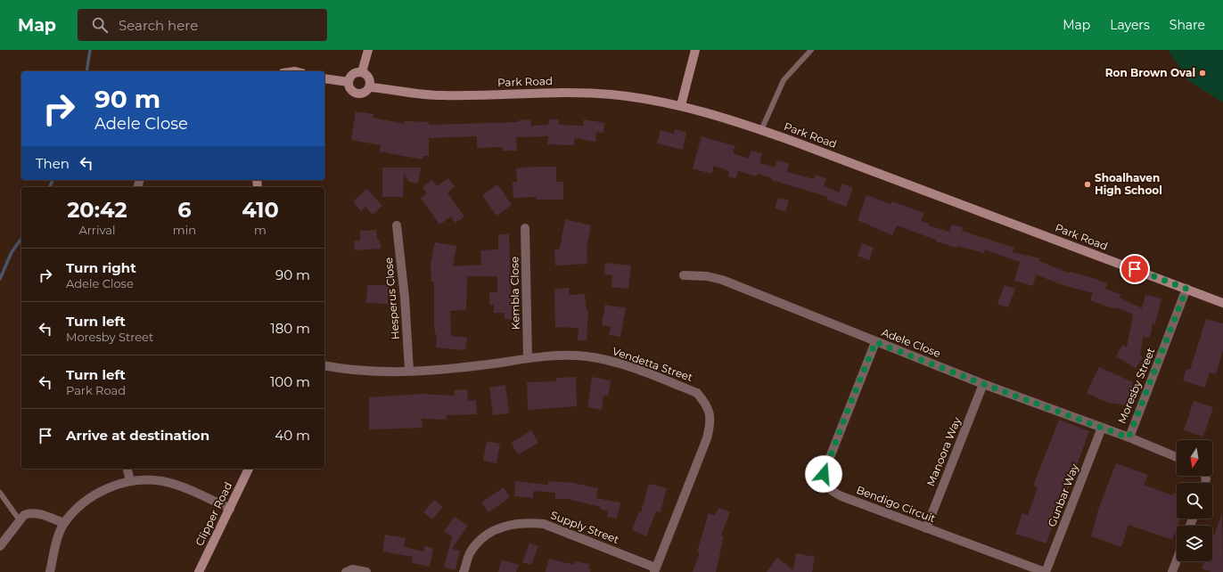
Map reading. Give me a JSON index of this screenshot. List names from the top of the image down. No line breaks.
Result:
{"streets":{"street":["Park Road","Kembla Close","Hesperus Close","Adele Close","Vendetta Street","Moresby Street","Manoora Way","Gunbar Way","Bendigo Circuit","Clipper Road","Supply Street"]},"crossings":[["Park Road","Moresby Street"],["Kembla Close","Vendetta Street"],["Hesperus Close","Vendetta Street"],["Adele Close","Moresby Street"],["Adele Close","Manoora Way"],["Adele Close","Gunbar Way"],["Adele Close","Bendigo Circuit"],["Vendetta Street","Supply Street"],["Manoora Way","Bendigo Circuit"],["Gunbar Way","Bendigo Circuit"]],"places":["Ron Brown Oval","Shoalhaven High School"],"north":"bottom","page":{"header":"Map","search":"Search here","nav":["Map","Layers","Share"],"turn":["90 m","Adele Close"],"then":"Then","eta":["20:42","Arrival","6","min","410","m"],"list":[{"name":"Turn right","note":"Adele Close","value":"90 m"},{"name":"Turn left","note":"Moresby Street","value":"180 m"},{"name":"Turn left","note":"Park Road","value":"100 m"},{"name":"Arrive at destination","value":"40 m"}]}}
